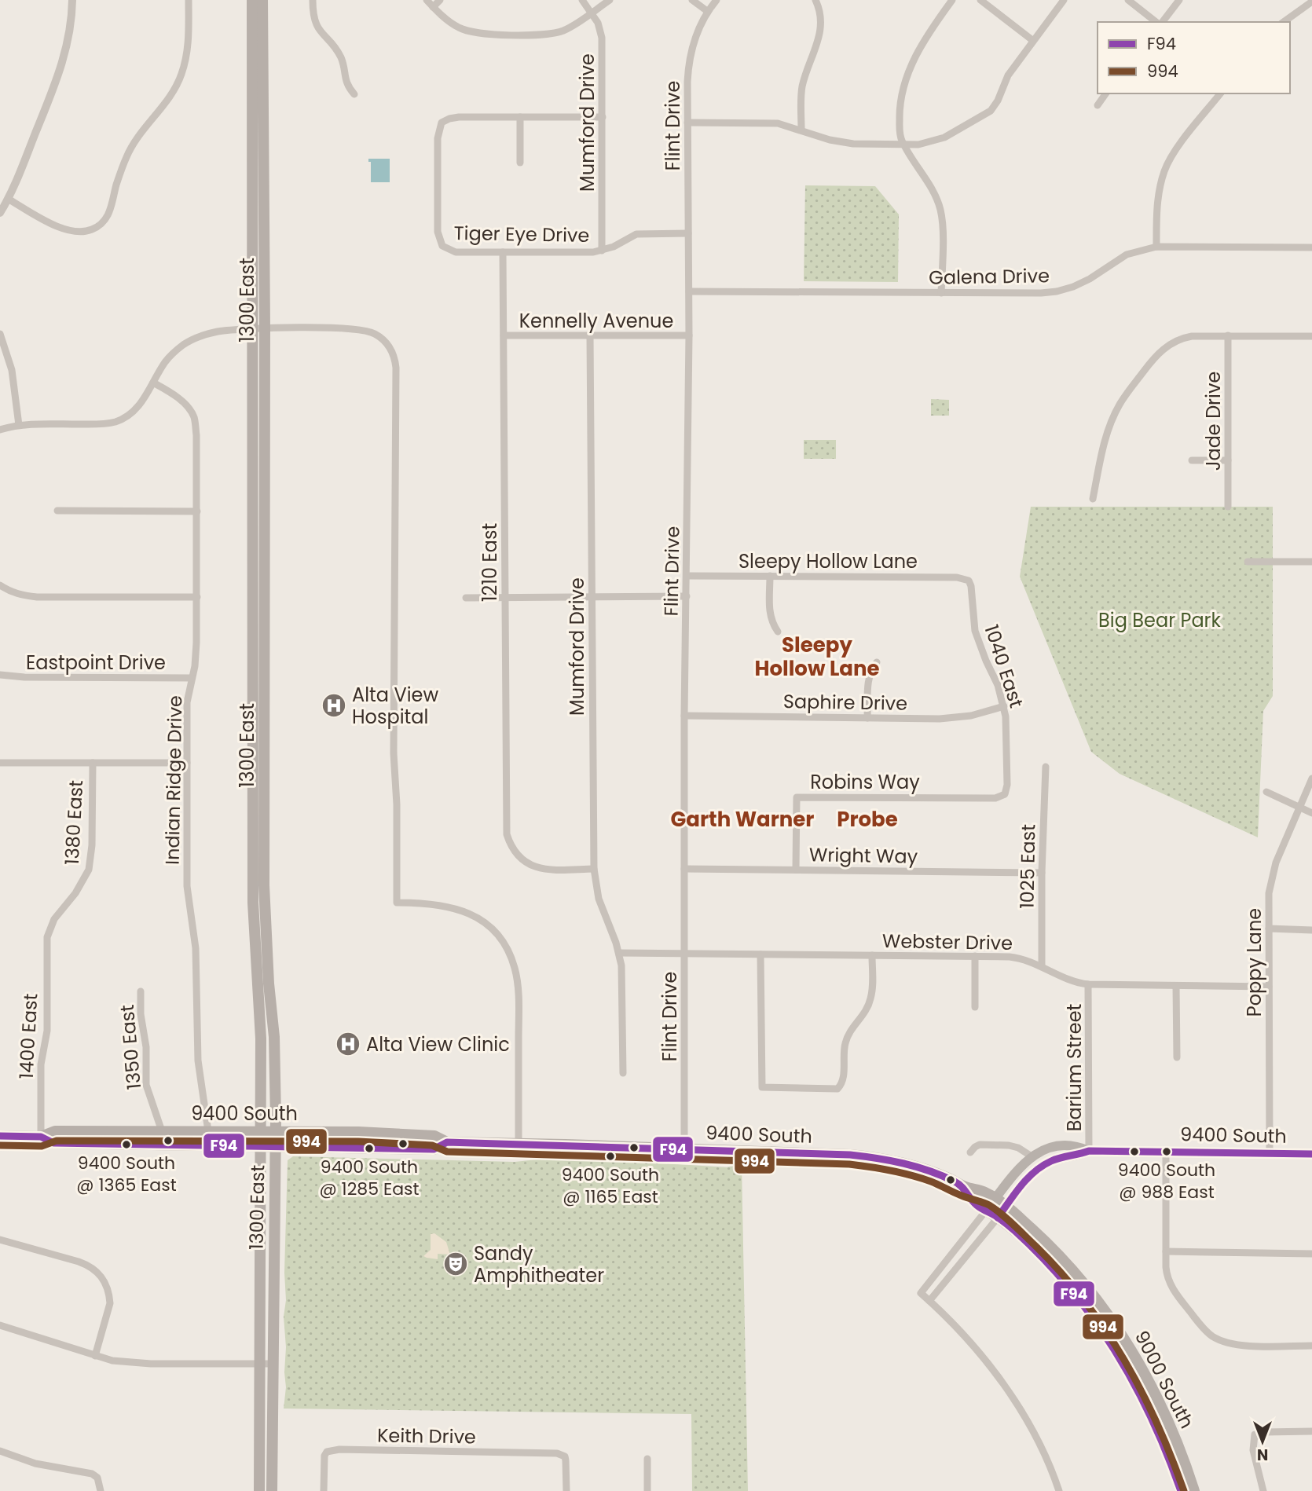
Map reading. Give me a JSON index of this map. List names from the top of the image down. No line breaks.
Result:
{"streets":{"main road":["1300 East","9400 South","9000 South"],"street":["Mumford Drive","Flint Drive","Tiger Eye Drive","Galena Drive","Kennelly Avenue","Jade Drive","Sleepy Hollow Lane","1210 East","Eastpoint Drive","1040 East","Saphire Drive","Indian Ridge Drive","Robins Way","1380 East","Wright Way","1025 East","Webster Drive","Poppy Lane","1400 East","1350 East","Barium Street","Keith Drive"]},"crossings":[["Mumford Drive","Tiger Eye Drive"],["Mumford Drive","Kennelly Avenue"],["Mumford Drive","1210 East"],["Mumford Drive","Webster Drive"],["Flint Drive","Tiger Eye Drive"],["Flint Drive","Galena Drive"],["Flint Drive","Kennelly Avenue"],["Flint Drive","Sleepy Hollow Lane"],["Flint Drive","Saphire Drive"],["Flint Drive","Wright Way"],["Flint Drive","Webster Drive"],["Flint Drive","9400 South"],["Tiger Eye Drive","1210 East"],["1300 East","9400 South"],["Kennelly Avenue","1210 East"],["Sleepy Hollow Lane","1040 East"],["Eastpoint Drive","Indian Ridge Drive"],["1040 East","Saphire Drive"],["1040 East","Robins Way"],["Indian Ridge Drive","9400 South"],["Robins Way","Wright Way"],["1380 East","1400 East"],["Wright Way","1025 East"],["1025 East","Webster Drive"],["Webster Drive","Poppy Lane"],["Webster Drive","Barium Street"],["Poppy Lane","9400 South"],["1400 East","9400 South"],["1350 East","9400 South"],["Barium Street","9400 South"],["9400 South","9000 South"]],"districts":["Sleepy Hollow Lane","Garth Warner","Probe"],"parks":["Big Bear Park"],"places":{"hospital":["Alta View Hospital","Alta View Clinic"],"other":["9400 South @ 1365 East","9400 South @ 1285 East","9400 South @ 988 East","9400 South @ 1165 East"],"theatre":["Sandy Amphitheater"]},"lines":["transit line F94","transit line 994"],"legend":["F94","994"],"north":"bottom"}
